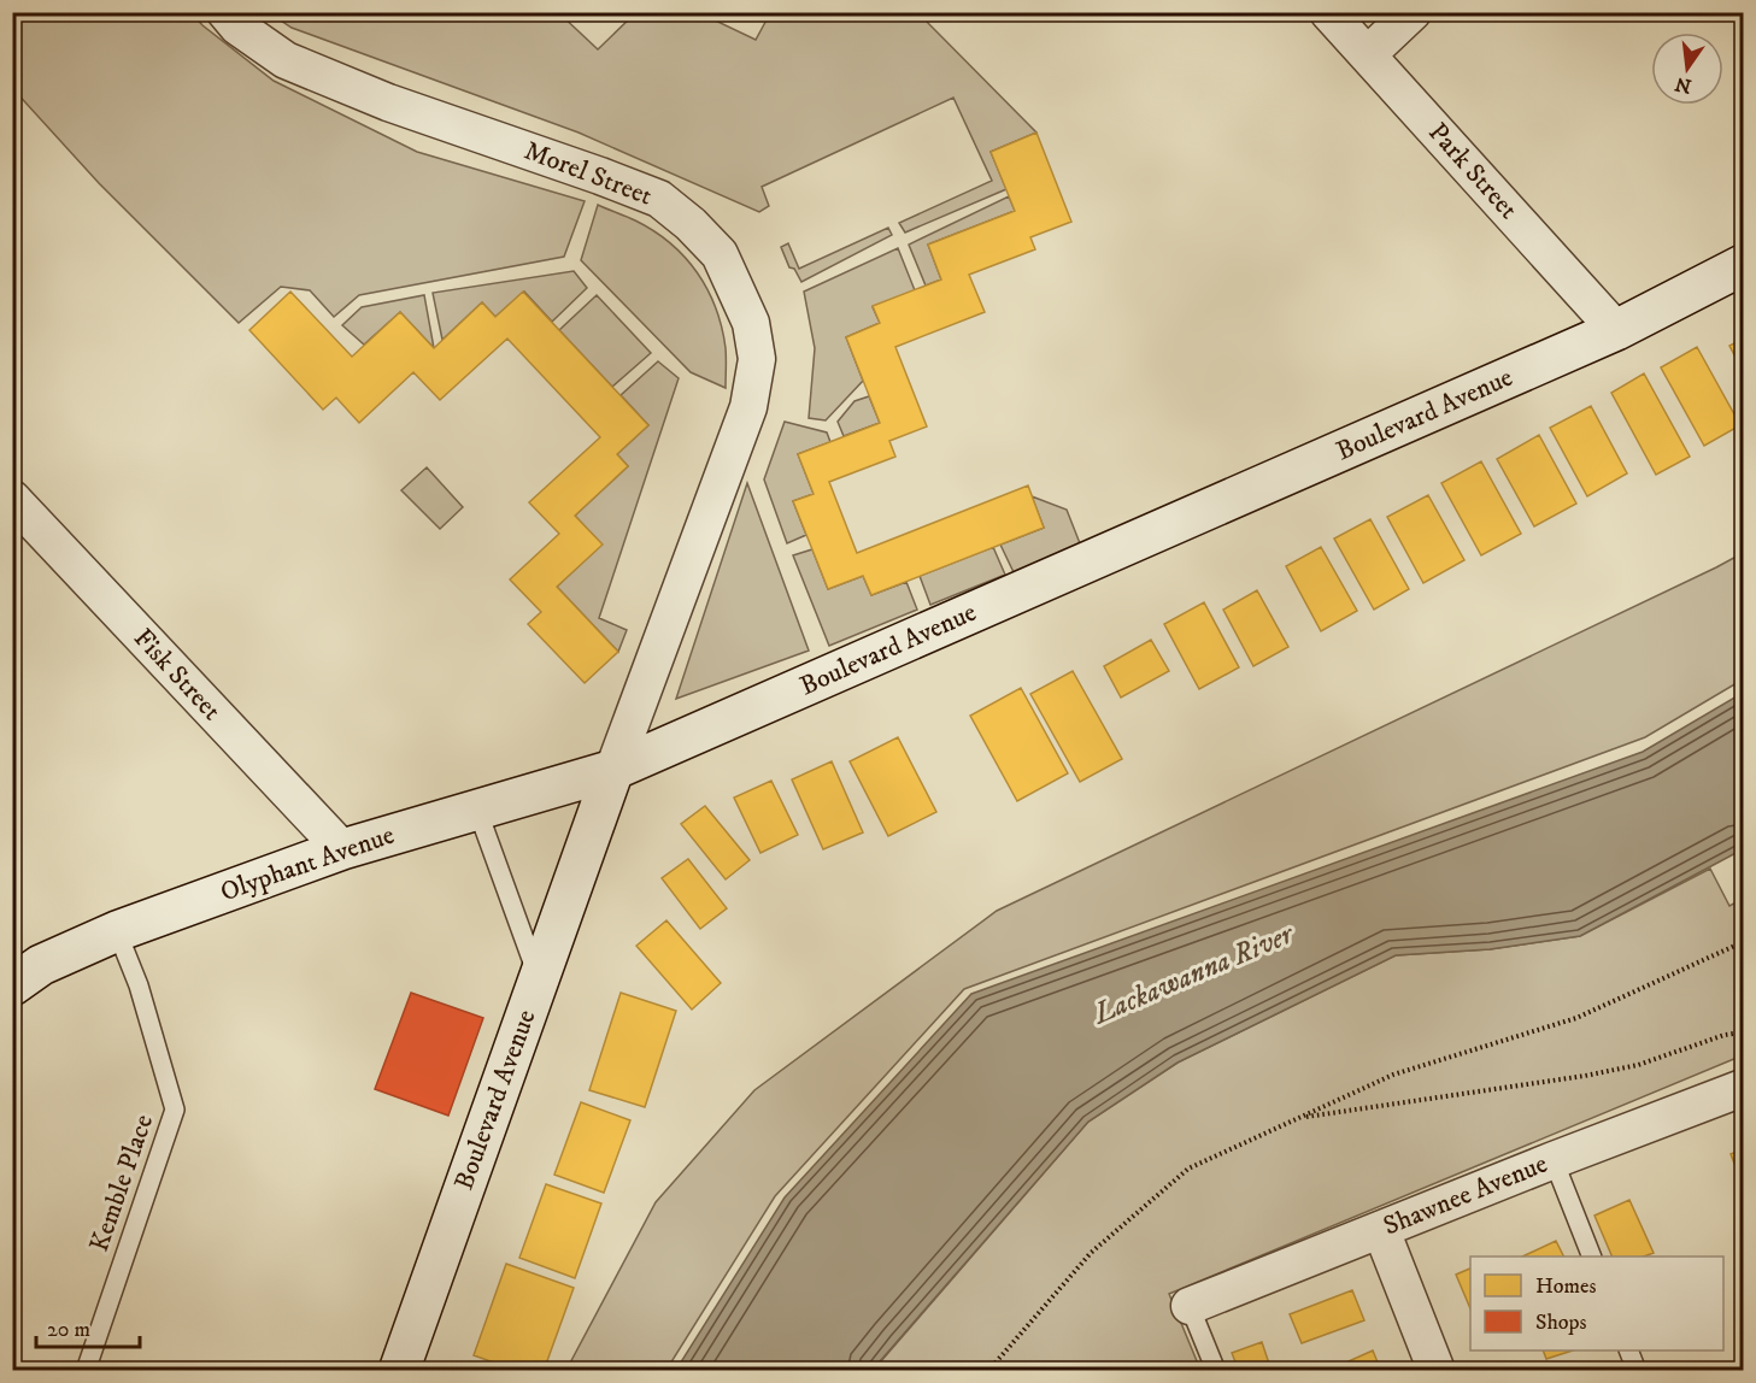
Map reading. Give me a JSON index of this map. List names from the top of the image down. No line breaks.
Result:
{"streets":{"street":["Park Street","Morel Street","Boulevard Avenue","Fisk Street","Olyphant Avenue","Shawnee Avenue"],"lane":["Kemble Place"]},"crossings":[["Park Street","Boulevard Avenue"],["Morel Street","Boulevard Avenue"],["Morel Street","Olyphant Avenue"],["Boulevard Avenue","Olyphant Avenue"],["Fisk Street","Olyphant Avenue"],["Olyphant Avenue","Kemble Place"]],"water":["Lackawanna River"],"legend":["Homes","Shops"],"scale_bar":"20 m","north":"bottom"}
